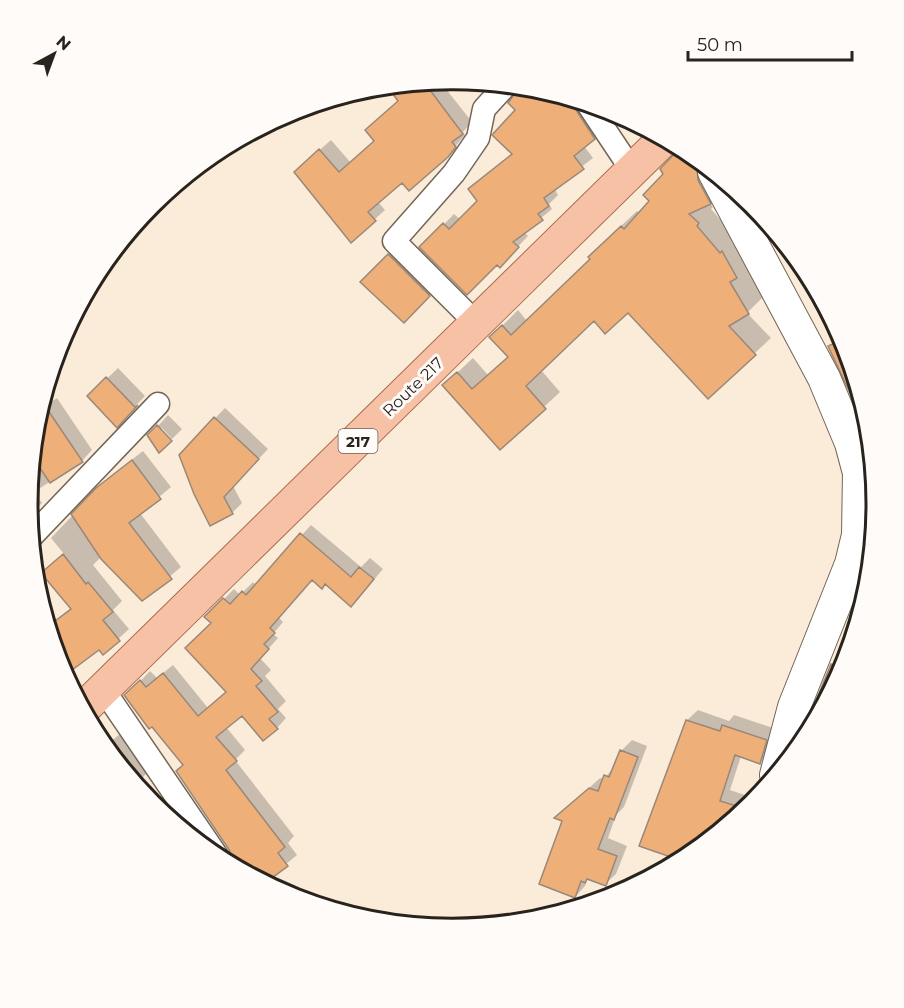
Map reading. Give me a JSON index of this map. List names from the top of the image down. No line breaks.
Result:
{"streets":{"main road":["Route 217","217"]},"scale_bar":"50 m","north":"top right"}
